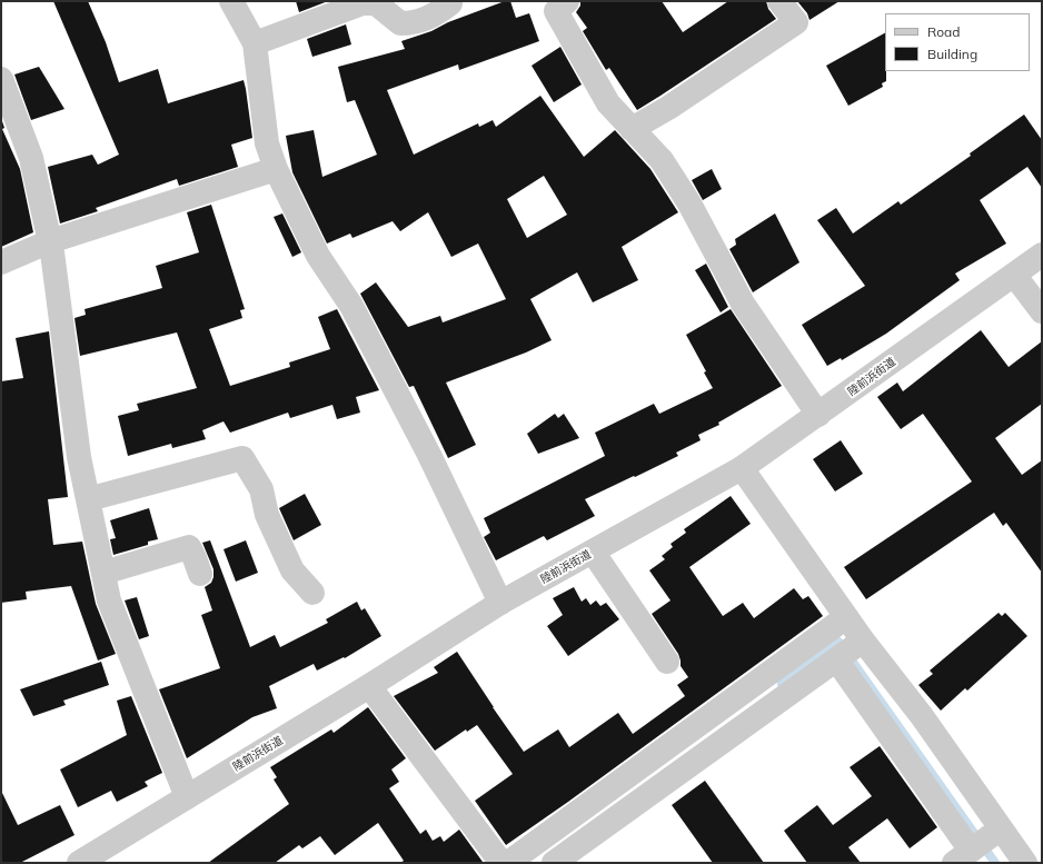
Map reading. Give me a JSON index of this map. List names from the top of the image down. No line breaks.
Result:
{"streets":{"street":["陸前浜街道"]},"legend":["Road","Building"]}
